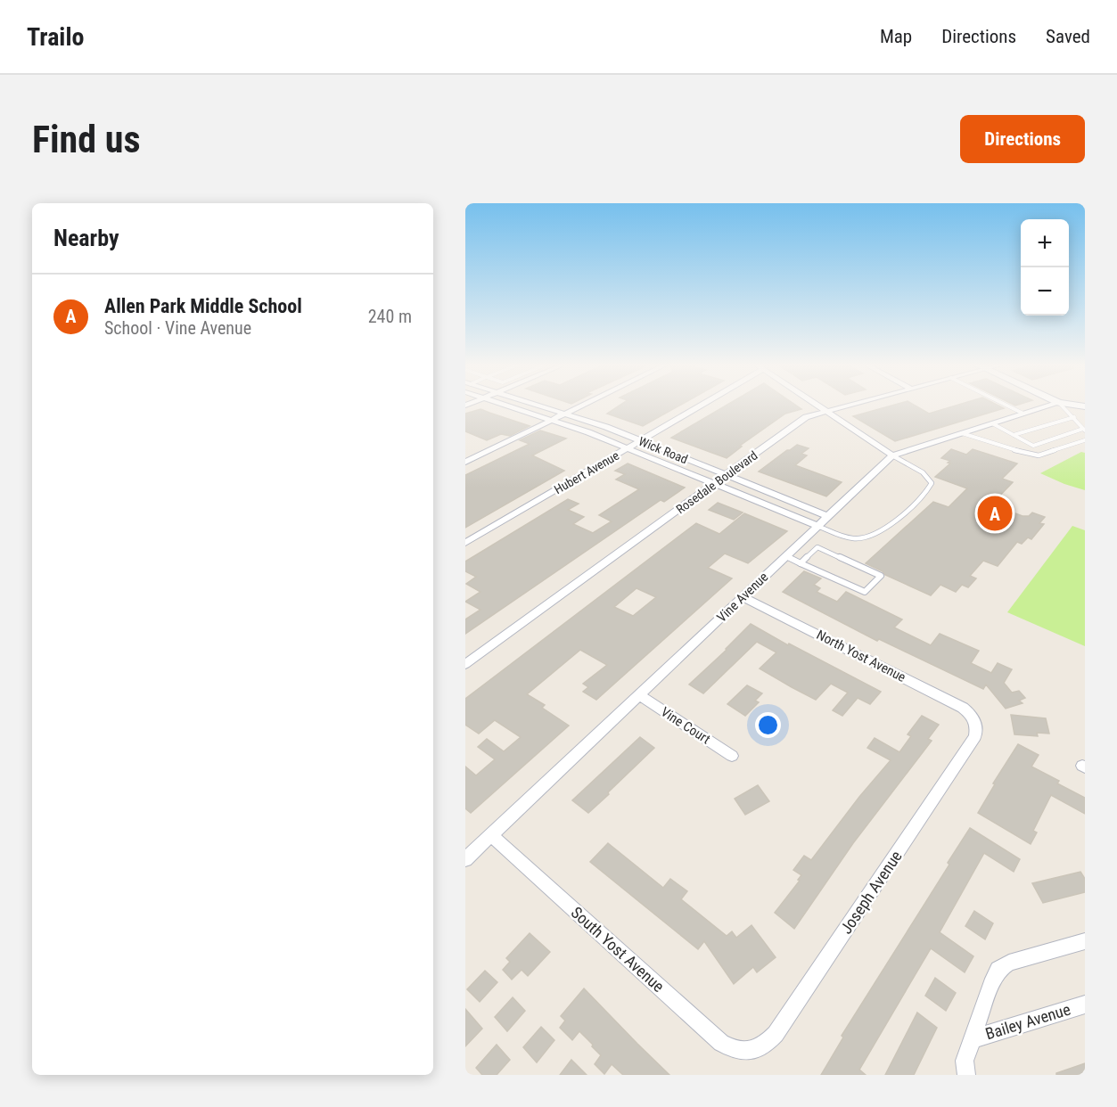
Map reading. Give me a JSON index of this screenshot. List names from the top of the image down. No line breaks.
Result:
{"streets":{"street":["Wick Road","Hubert Avenue","Rosedale Boulevard","Vine Avenue","North Yost Avenue","Vine Court","Joseph Avenue","South Yost Avenue","Bailey Avenue"]},"crossings":[["Wick Road","Hubert Avenue"],["Wick Road","Rosedale Boulevard"],["Wick Road","Vine Avenue"],["Vine Avenue","North Yost Avenue"],["Vine Avenue","Vine Court"],["Vine Avenue","South Yost Avenue"],["North Yost Avenue","Joseph Avenue"],["Joseph Avenue","South Yost Avenue"]],"page":{"header":"Trailo","nav":["Map","Directions","Saved"],"buttons":"Directions","title":"Find us","heading":"Nearby","map_buttons":["+","−"],"list":[{"mark":"A","name":"Allen Park Middle School","note":"School · Vine Avenue","value":"240 m"}],"pins":"A"}}
